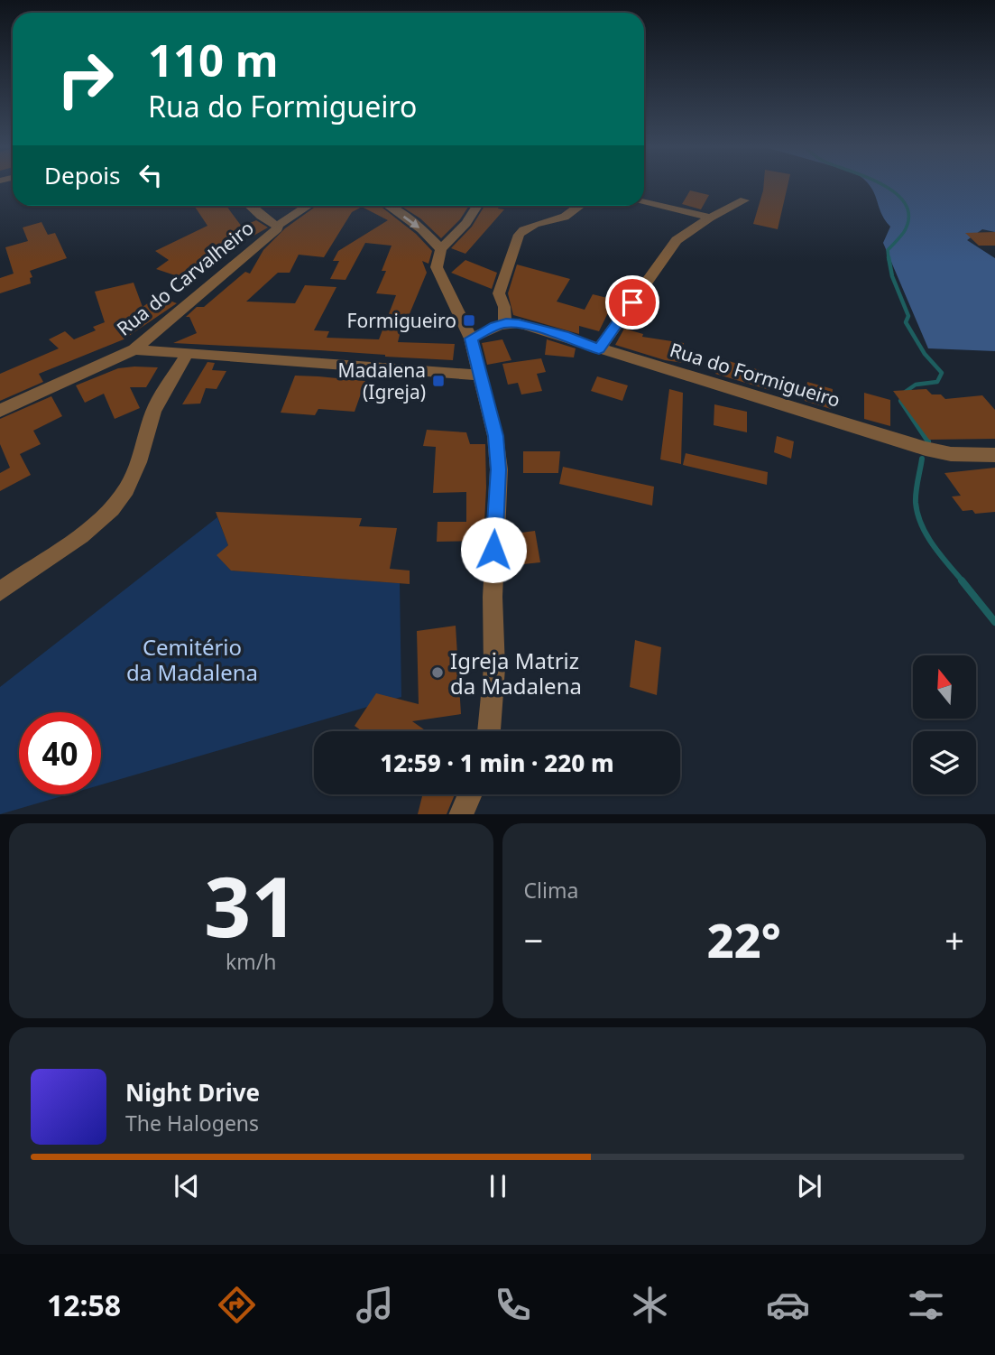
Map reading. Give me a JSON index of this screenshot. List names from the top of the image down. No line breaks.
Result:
{"streets":{"street":["Rua do Carvalheiro","Rua do Formigueiro"]},"parks":["Cemitério da Madalena"],"places":{"transit":["Formigueiro","Madalena (Igreja)"],"other":["Igreja Matriz da Madalena"]},"north":"top","page":{"turn":["110 m","Rua do Formigueiro"],"then":"Depois","limit":"40","trip":"12:59 · 1 min · 220 m","tile":[["31","km/h"],"Clima"],"heat":["−","22°","+"],"song":["Night Drive","The Halogens"],"tabs":"12:58"}}
